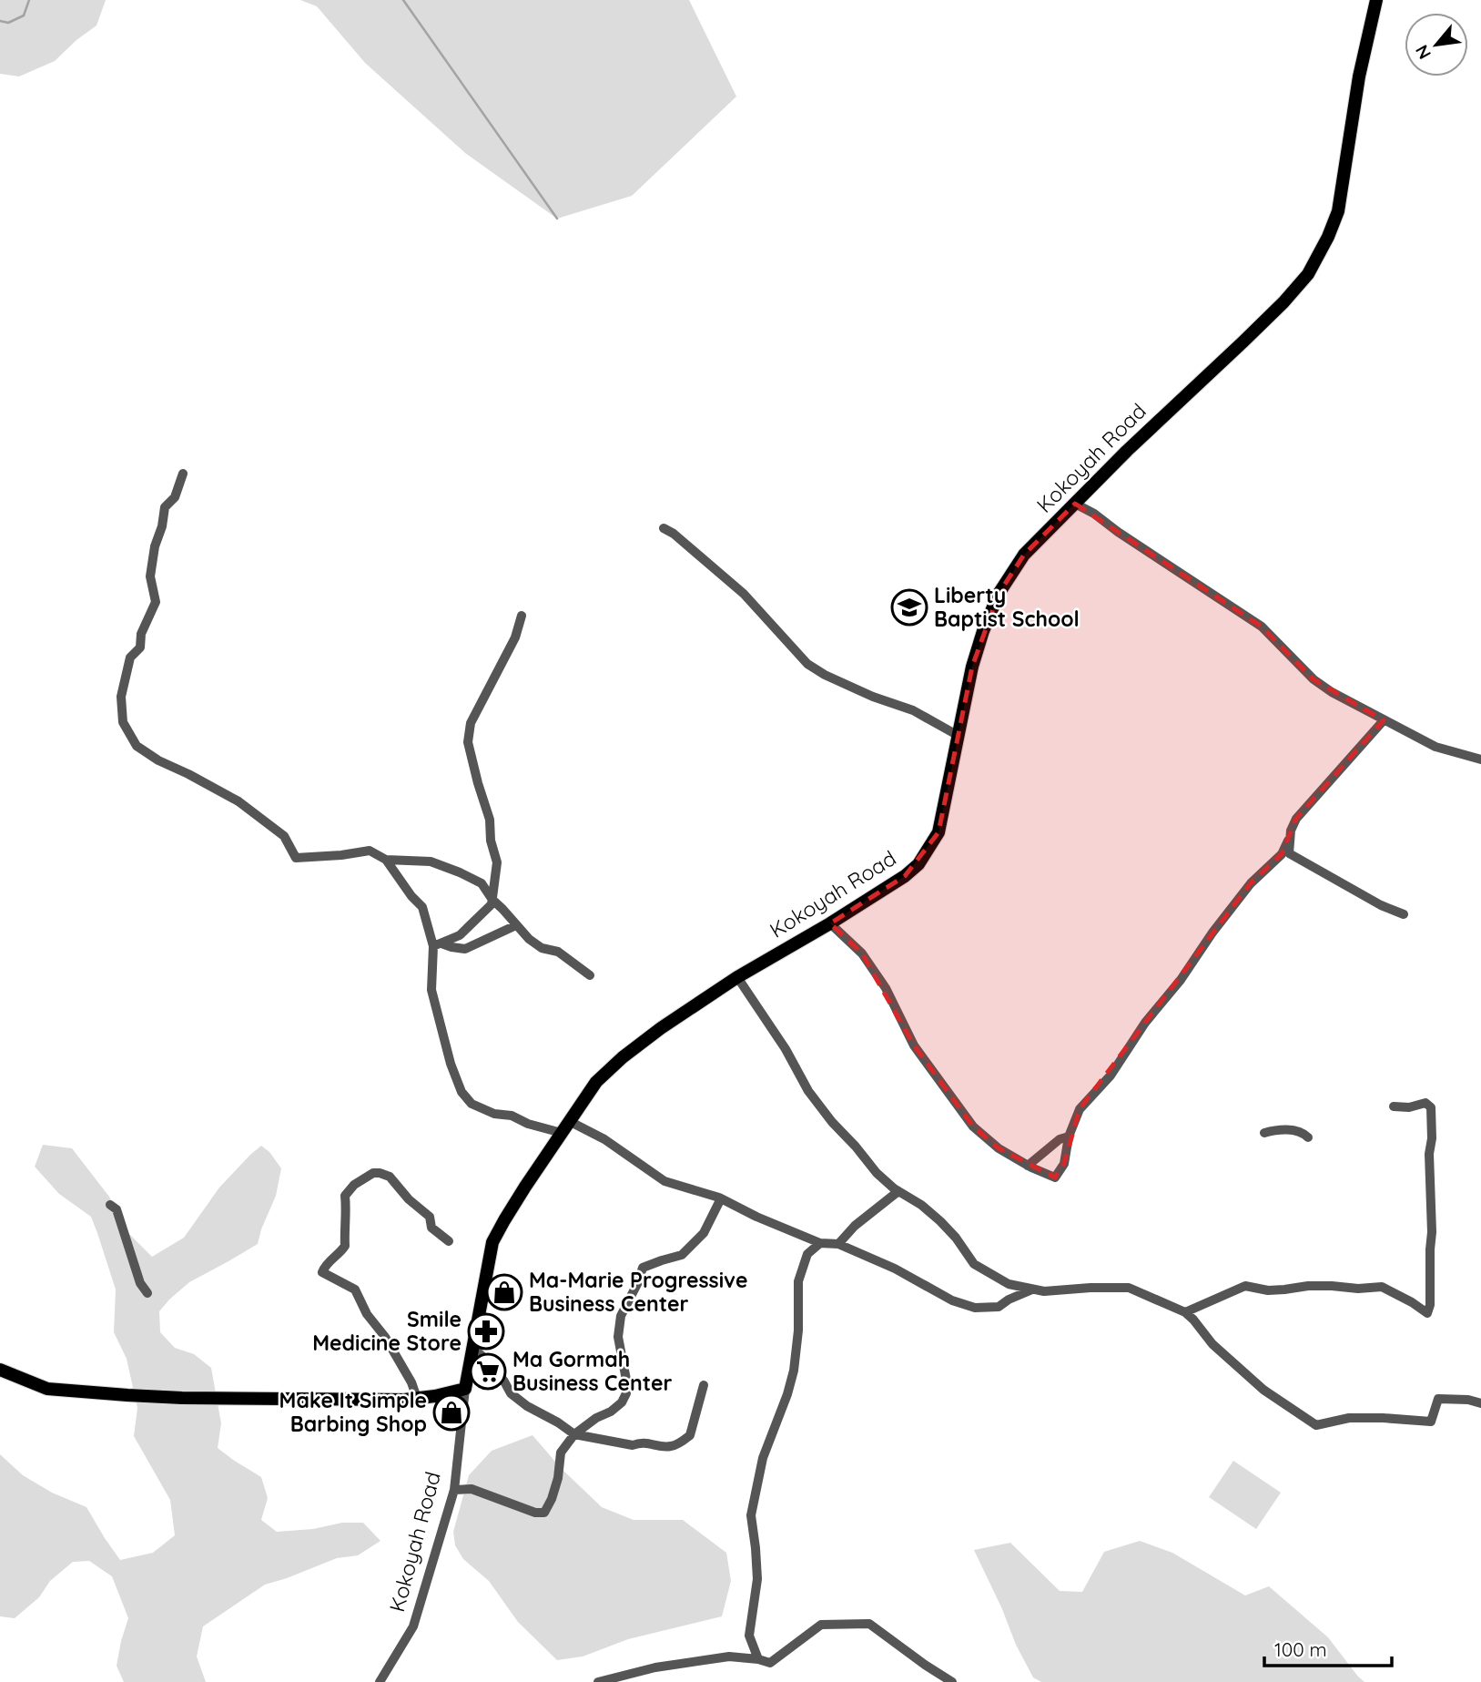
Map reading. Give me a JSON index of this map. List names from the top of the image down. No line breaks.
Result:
{"streets":{"main road":["Kokoyah Road"]},"places":{"school or university":["Liberty Baptist School"],"shop":["Ma-Marie Progressive Business Center","Make It Simple Barbing Shop"],"pharmacy":["Smile Medicine Store"],"supermarket":["Ma Gormah Business Center"]},"scale_bar":"100 m","north":"bottom left"}
